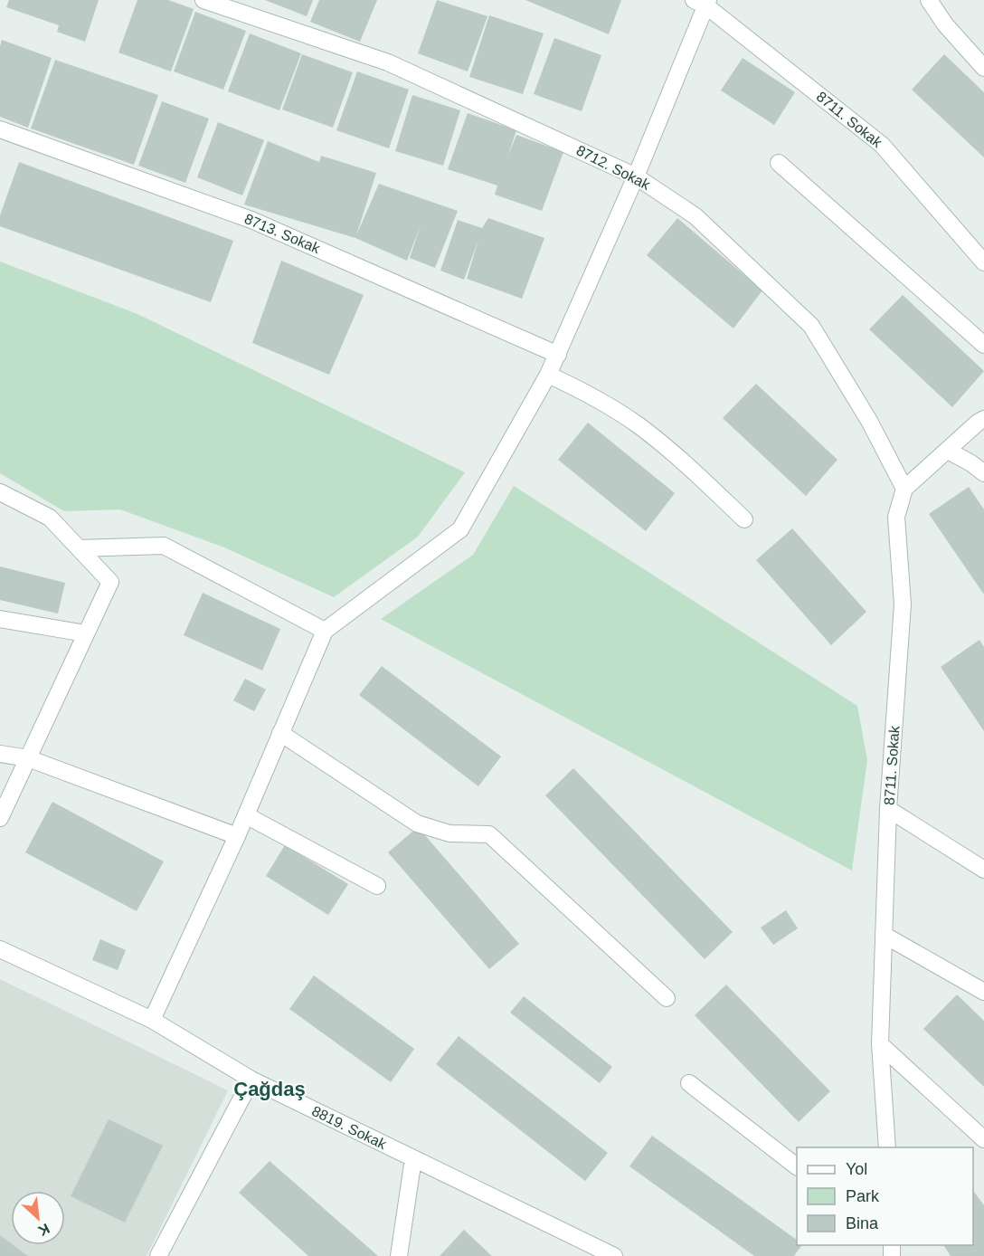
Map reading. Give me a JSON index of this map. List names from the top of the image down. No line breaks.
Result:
{"streets":{"street":["8711. Sokak","8712. Sokak","8713. Sokak","8819. Sokak"]},"crossings":[["8711. Sokak","8712. Sokak"]],"districts":["Çağdaş"],"legend":["Yol","Park","Bina"],"north":"bottom right"}
